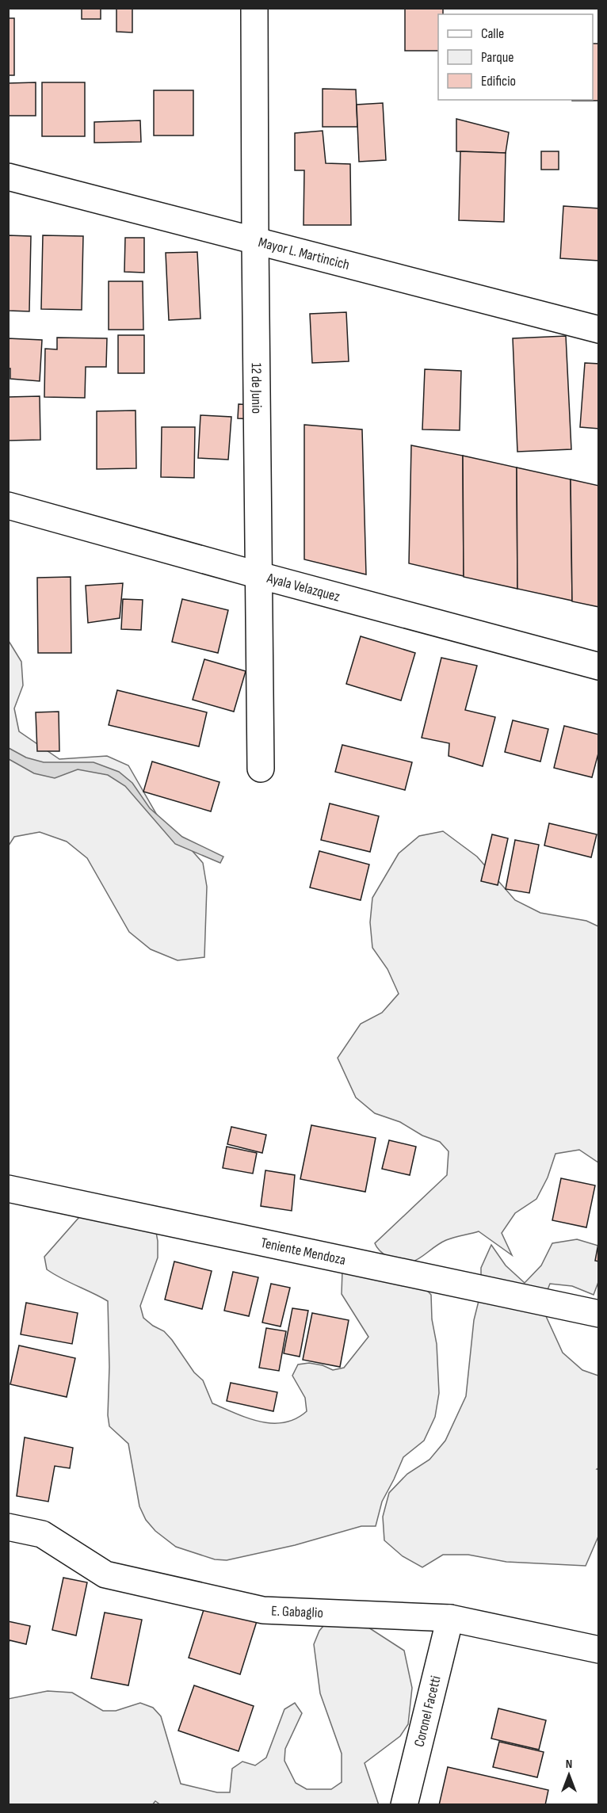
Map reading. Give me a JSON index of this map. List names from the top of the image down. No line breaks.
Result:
{"streets":{"street":["Mayor L. Martincich","12 de Junio","Ayala Velazquez","Teniente Mendoza","E. Gabaglio","Coronel Facetti"]},"crossings":[["Mayor L. Martincich","12 de Junio"],["12 de Junio","Ayala Velazquez"],["E. Gabaglio","Coronel Facetti"]],"legend":["Calle","Parque","Edificio"],"north":"top"}
